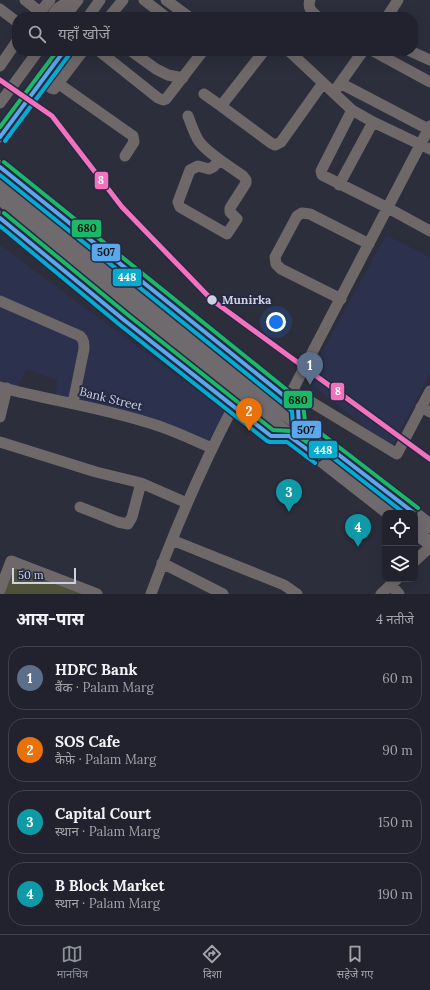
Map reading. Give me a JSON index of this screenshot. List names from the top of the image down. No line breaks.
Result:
{"streets":{"street":["Bank Street"]},"places":["Munirka"],"lines":["transit line 507","transit line 448","transit line 680","transit line 8"],"scale_bar":"50 m","page":{"search":"यहाँ खोजें","pins":["1","2","3","4"],"scale":"50 m","heading":["आस-पास","4 नतीजे"],"list":[{"mark":"1","name":"HDFC Bank","note":"बैंक · Palam Marg","value":"60 m"},{"mark":"2","name":"SOS Cafe","note":"कैफ़े · Palam Marg","value":"90 m"},{"mark":"3","name":"Capital Court","note":"स्थान · Palam Marg","value":"150 m"},{"mark":"4","name":"B Block Market","note":"स्थान · Palam Marg","value":"190 m"}],"nav":["मानचित्र","दिशा","सहेजे गए"]}}
